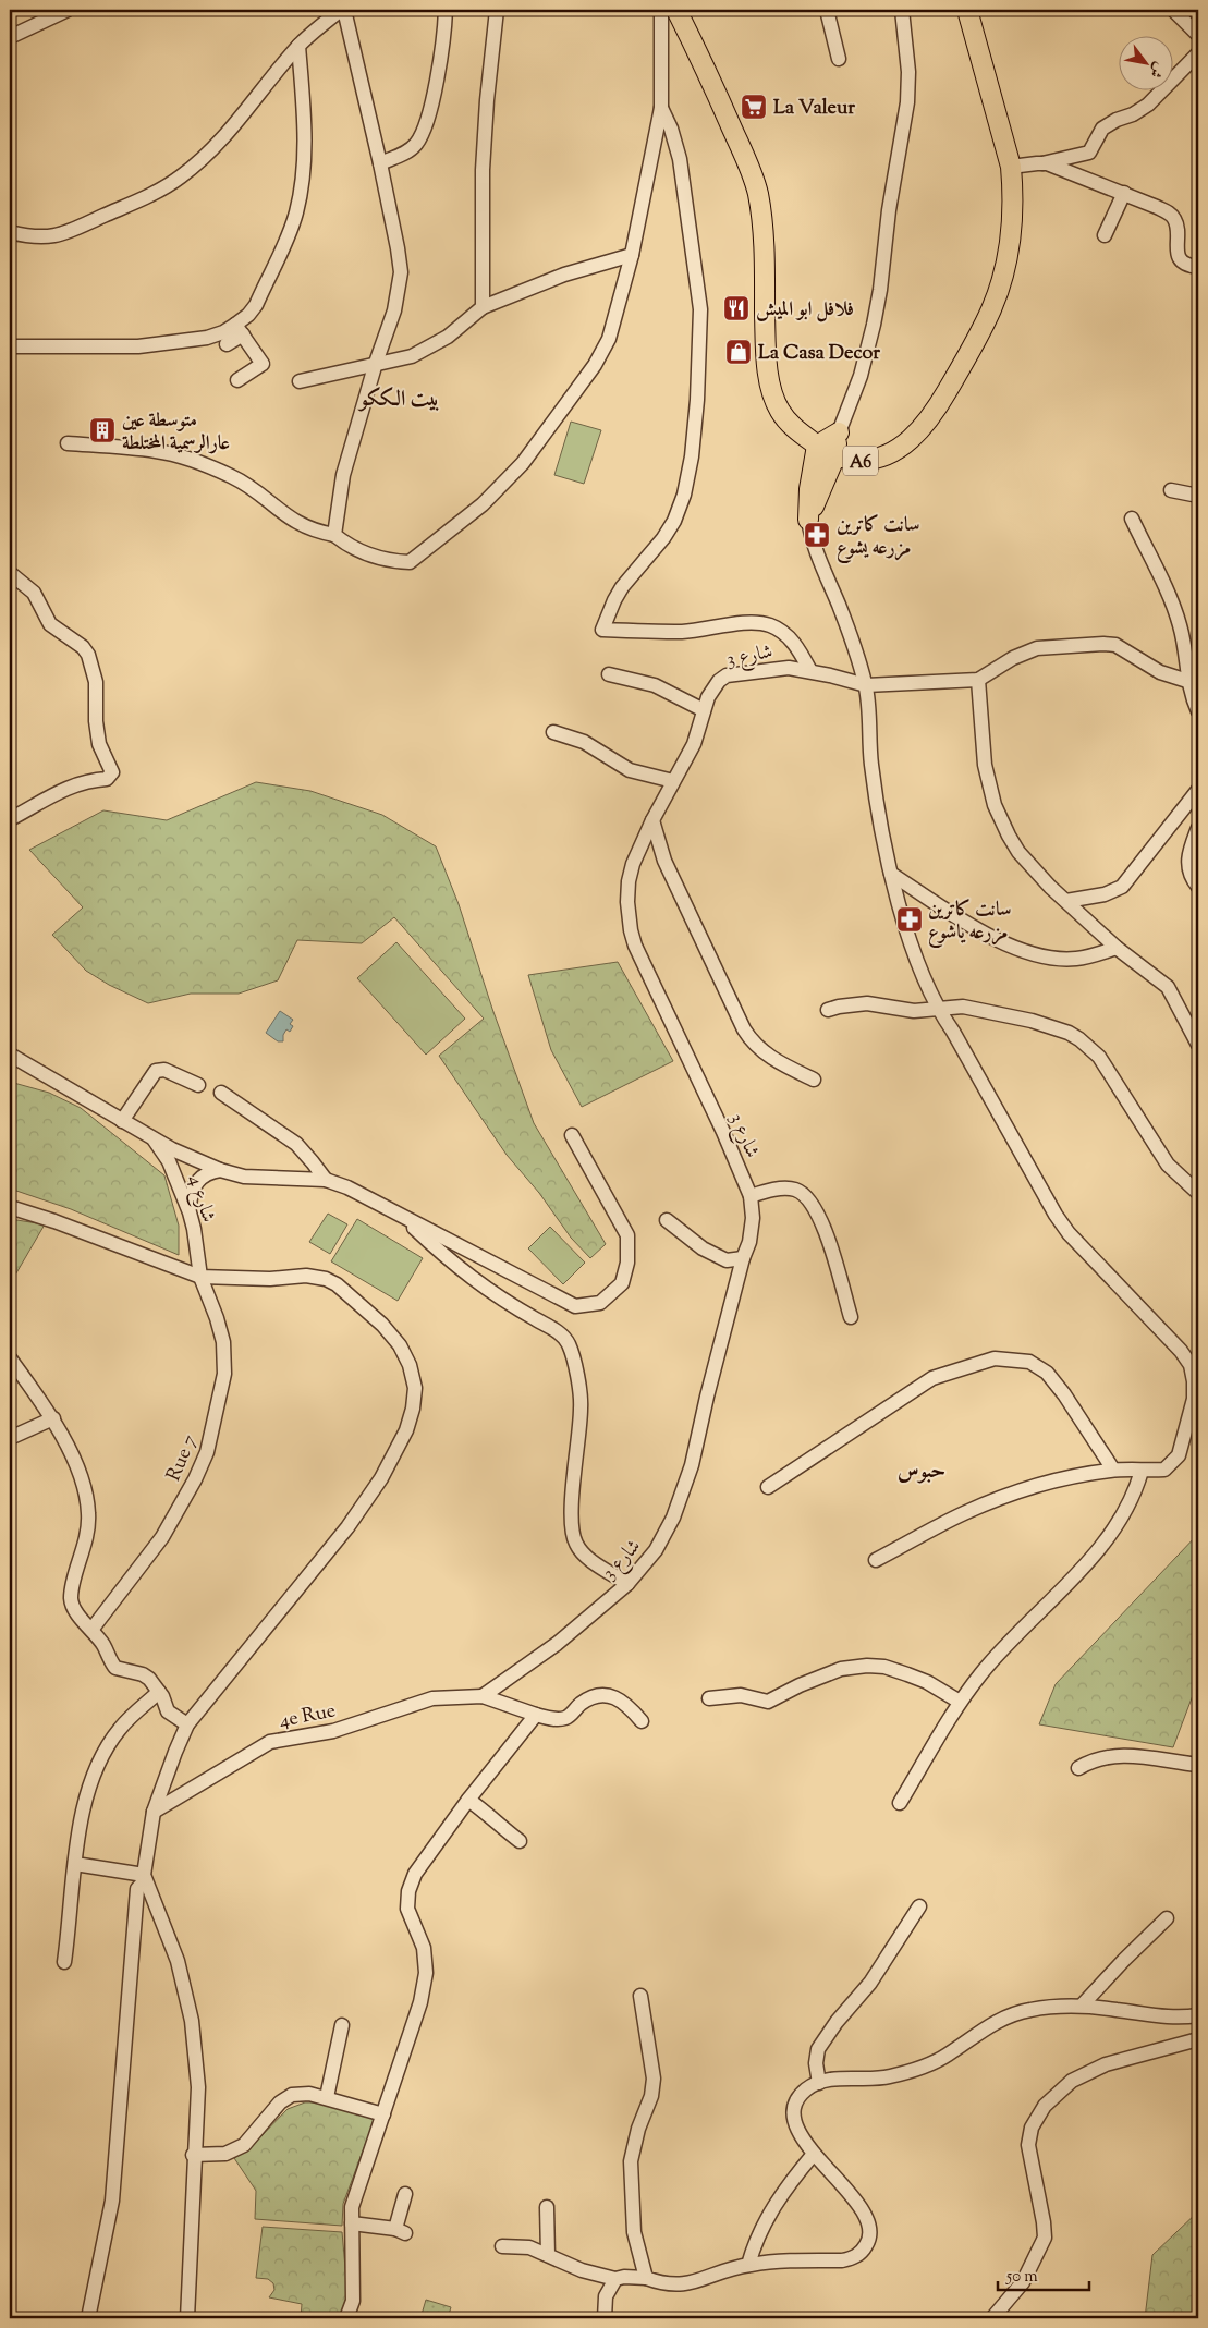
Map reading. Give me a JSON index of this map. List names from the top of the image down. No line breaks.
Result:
{"streets":{"highway":["A6"],"street":["شارع 3","شارع 4","Rue 7","4e Rue"]},"crossings":[["شارع 3","4e Rue"],["شارع 4","Rue 7"]],"districts":["بيت الككو","حبوس"],"places":{"supermarket":["La Valeur"],"restaurant":["فلافل ابو الميش"],"shop":["La Casa Decor"],"building":["متوسطة عين عارالرسمية المختلطة"],"pharmacy":["سانت كاترين مزرعه يشوع","سانت كاترين مزرعه ياشوع"]},"scale_bar":"50 m","north":"bottom right"}
